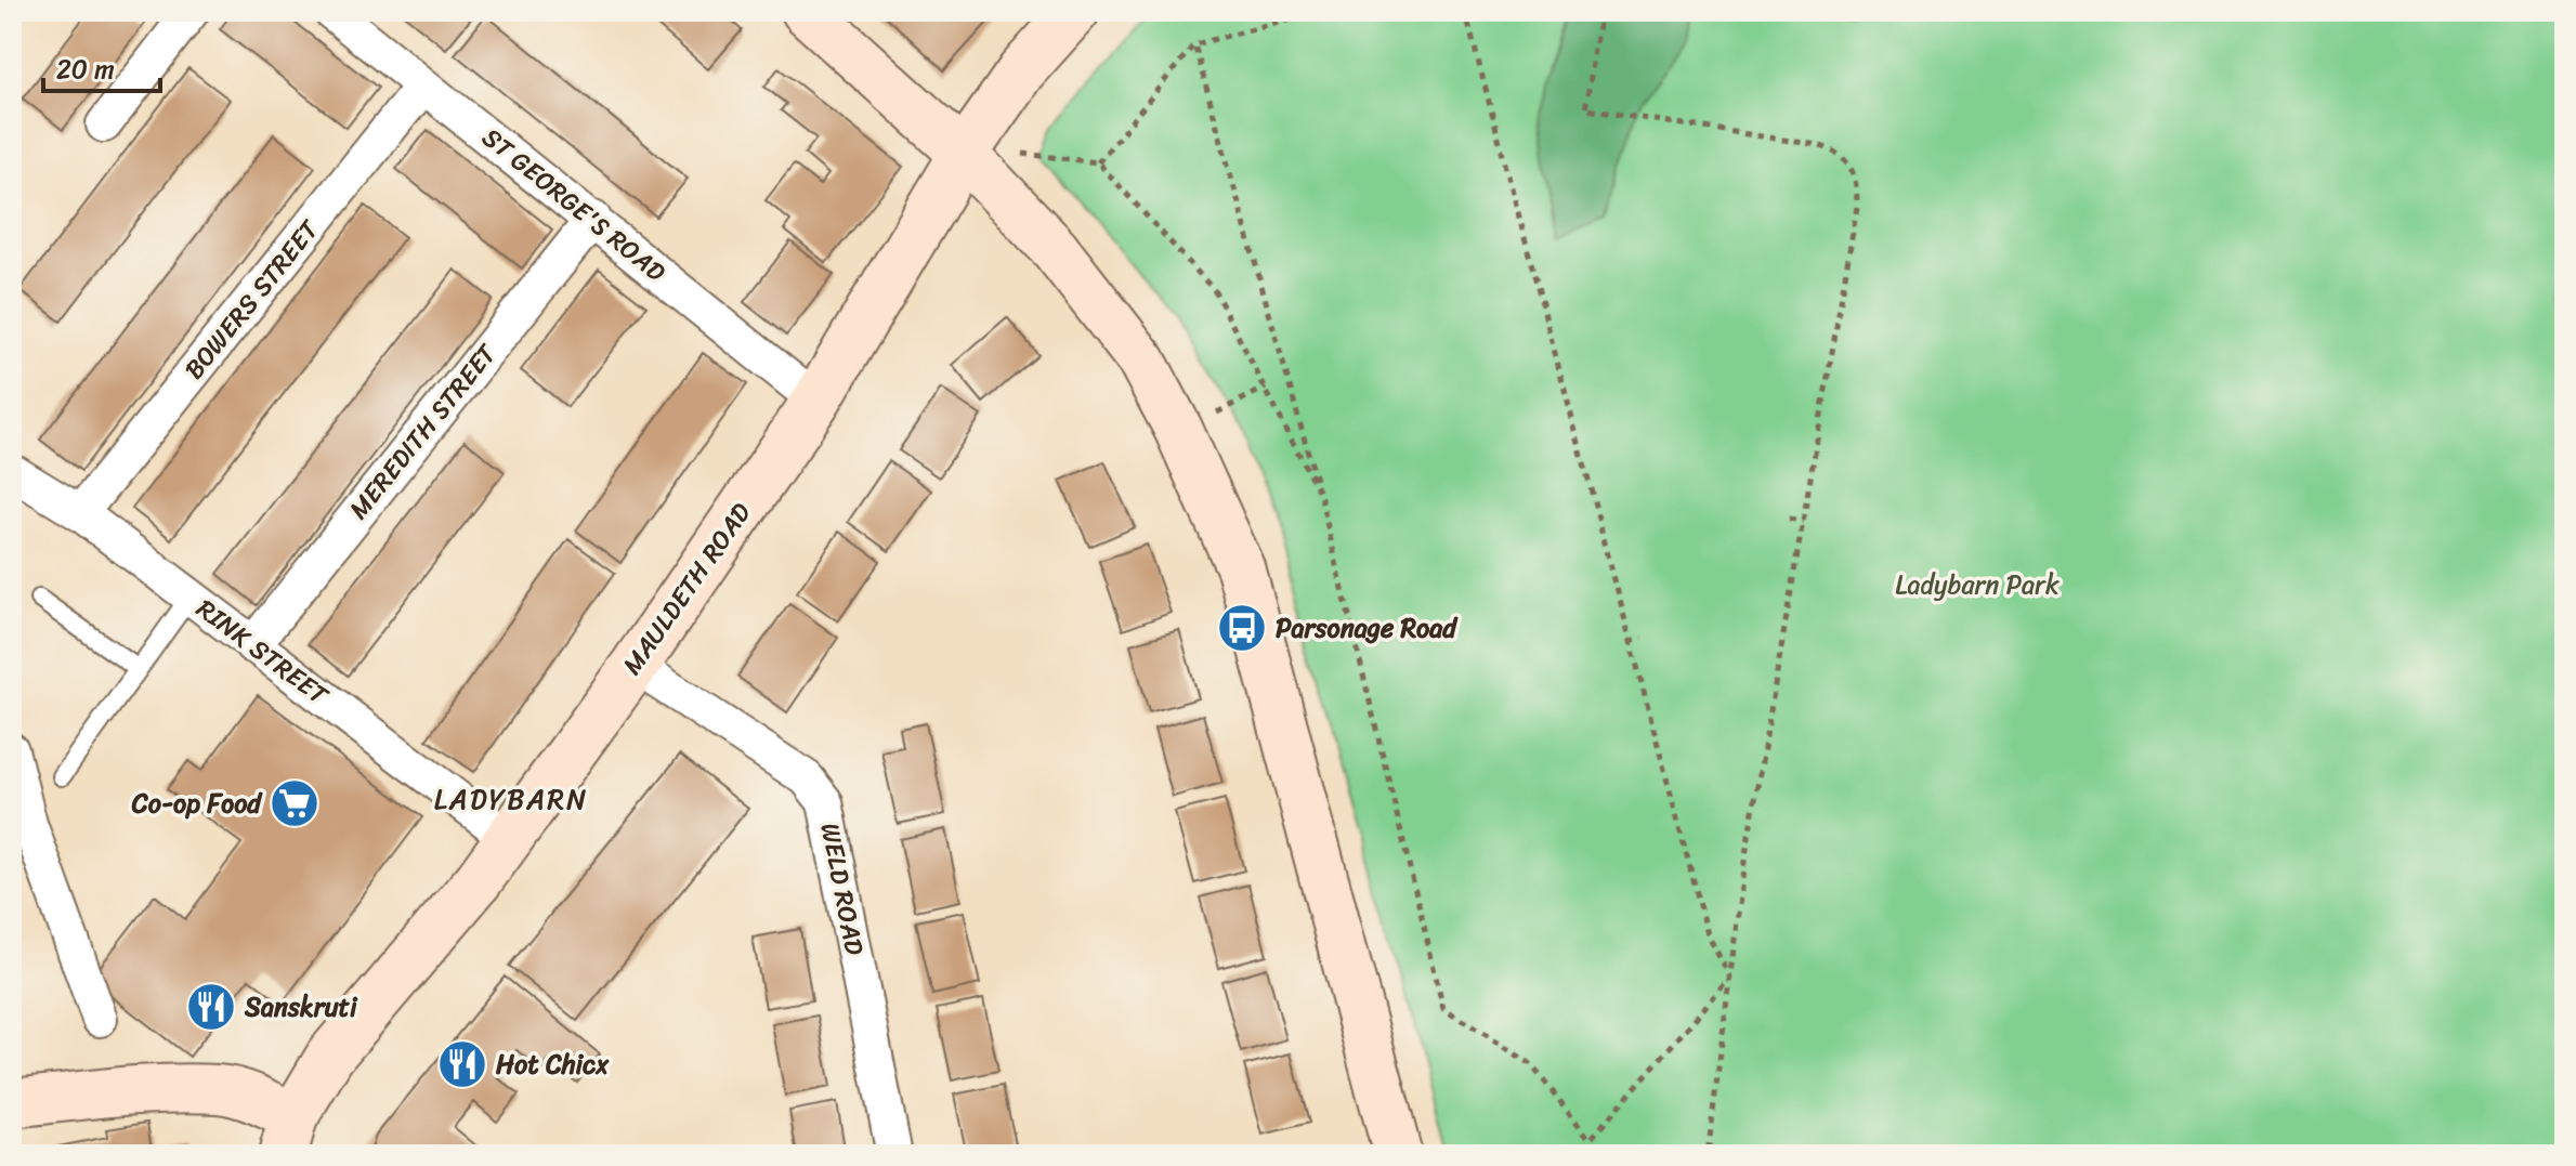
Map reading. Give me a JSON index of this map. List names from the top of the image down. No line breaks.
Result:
{"streets":{"street":["ST GEORGE'S ROAD","BOWERS STREET","MEREDITH STREET","MAULDETH ROAD","RINK STREET","WELD ROAD"]},"crossings":[["ST GEORGE'S ROAD","BOWERS STREET"],["ST GEORGE'S ROAD","MEREDITH STREET"],["ST GEORGE'S ROAD","MAULDETH ROAD"],["BOWERS STREET","RINK STREET"],["MEREDITH STREET","RINK STREET"],["MAULDETH ROAD","RINK STREET"],["MAULDETH ROAD","WELD ROAD"]],"districts":["LADYBARN"],"parks":["Ladybarn Park"],"places":{"bus stop":["Parsonage Road"],"supermarket":["Co-op Food"],"restaurant":["Sanskruti","Hot Chicx"]},"scale_bar":"20 m"}
